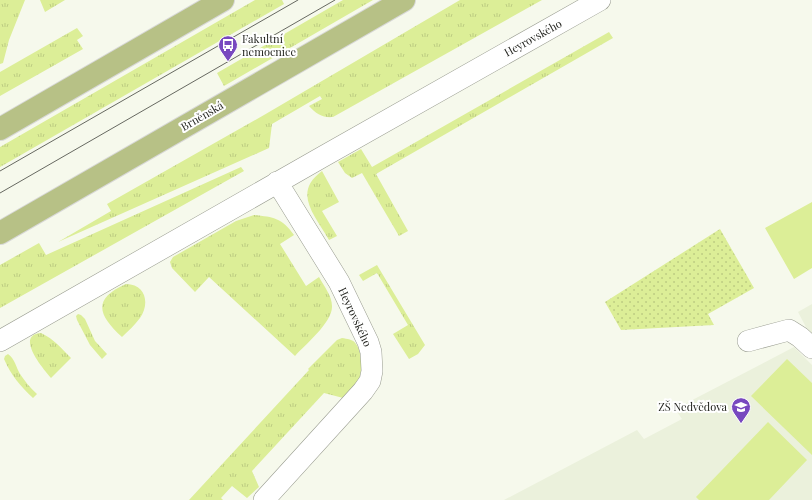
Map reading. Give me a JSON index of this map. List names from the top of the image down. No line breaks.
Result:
{"streets":{"main road":["Brněnská"],"street":["Heyrovského"]},"places":{"bus stop":["Fakultní nemocnice"],"school or university":["ZŠ Nedvědova"]}}
